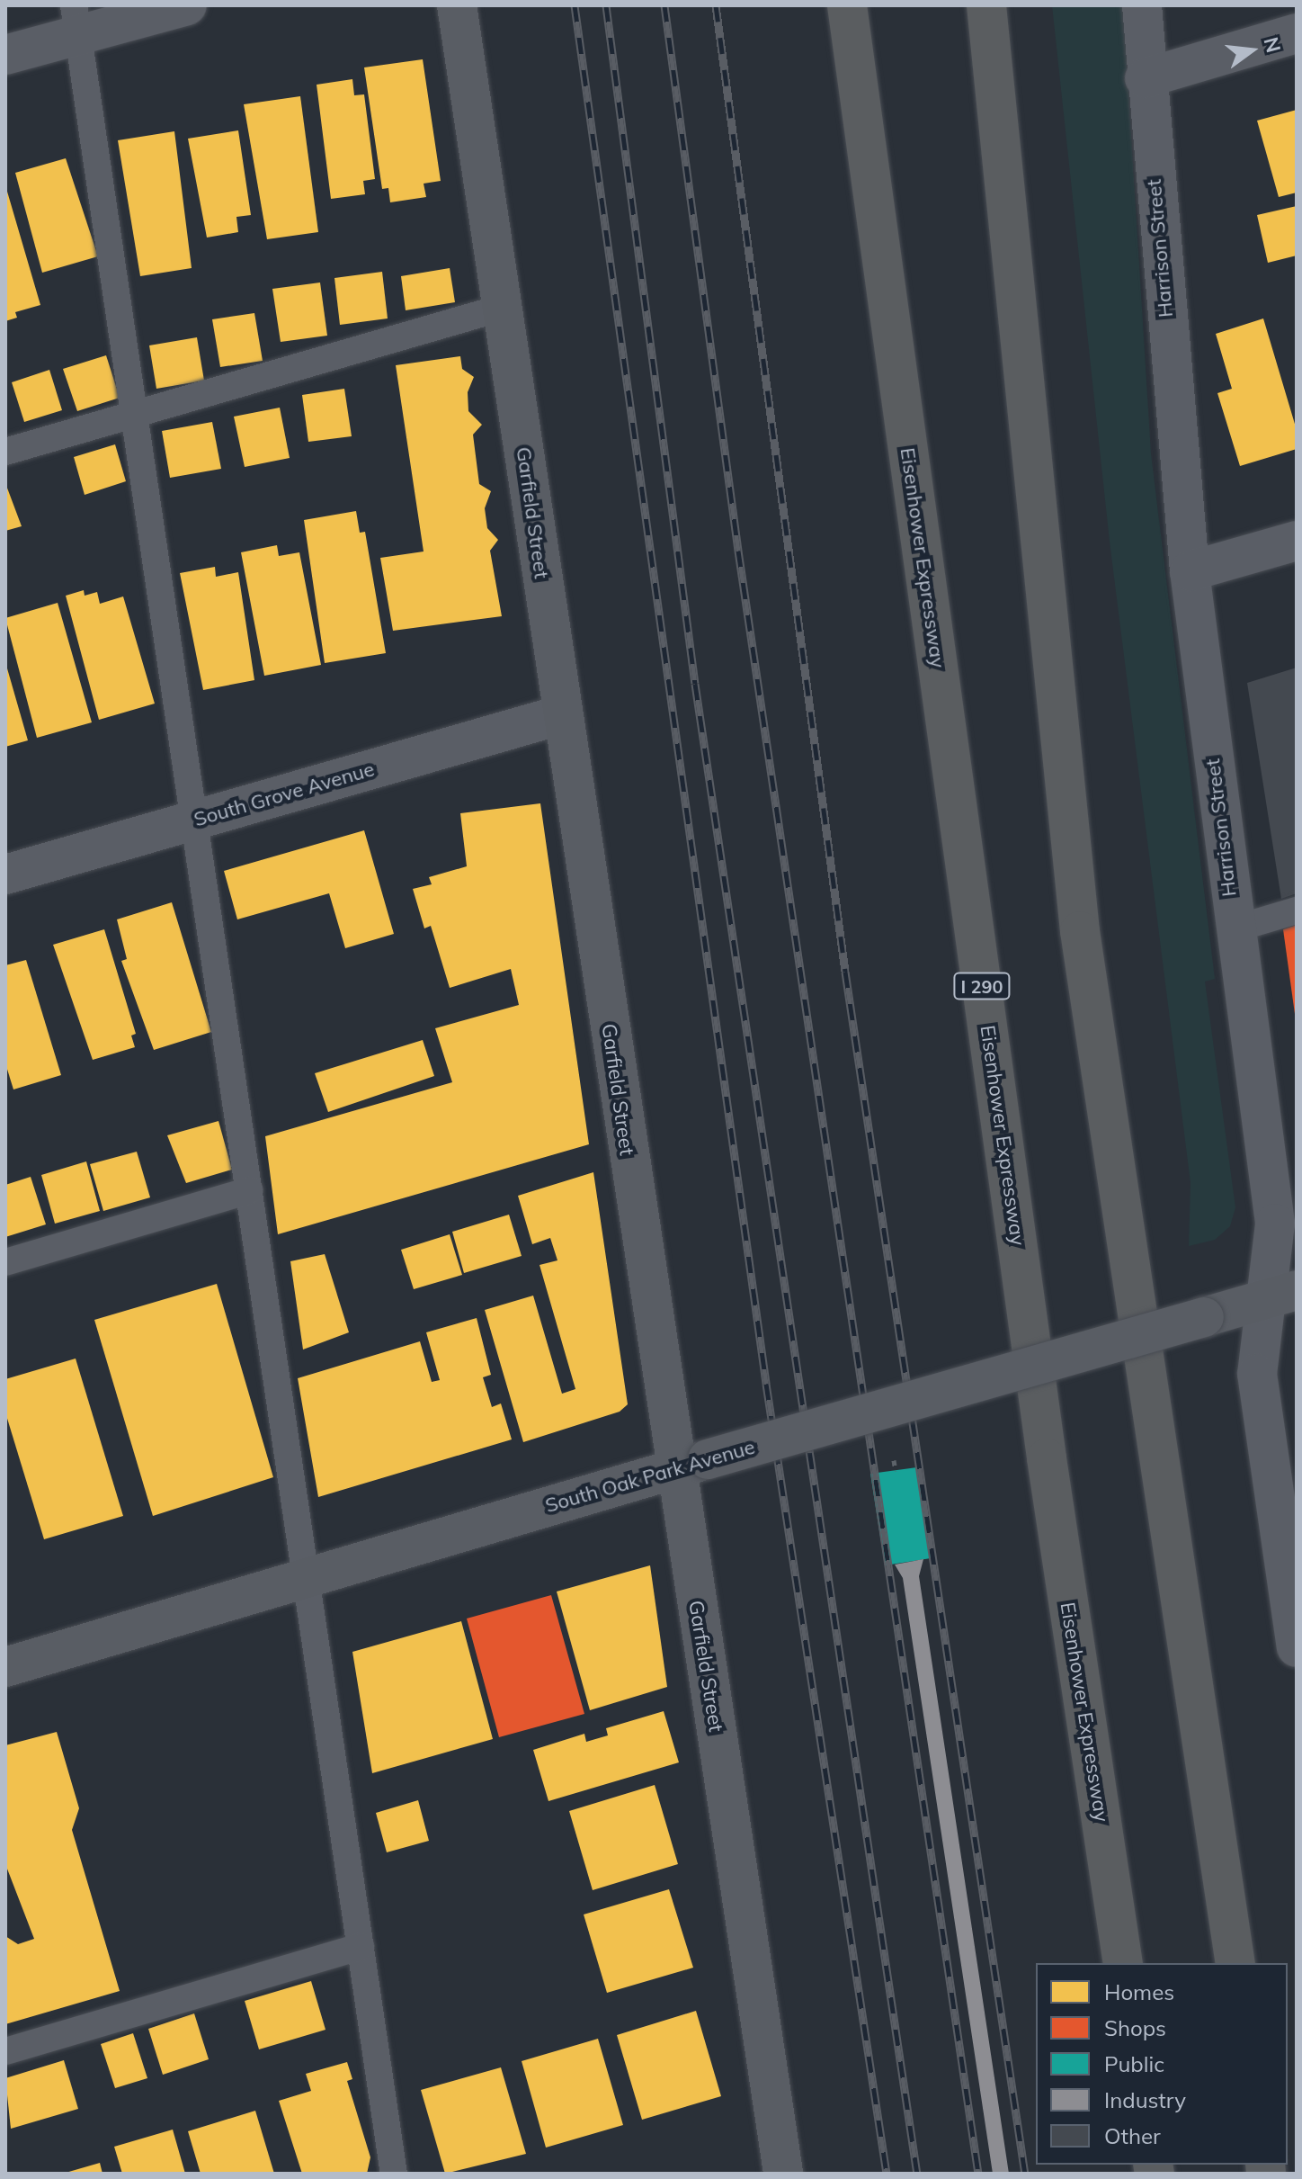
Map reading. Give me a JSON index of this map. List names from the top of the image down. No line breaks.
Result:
{"streets":{"highway":["Eisenhower Expressway","I 290"],"street":["Harrison Street","Garfield Street","South Grove Avenue","South Oak Park Avenue"]},"crossings":[["Harrison Street","South Oak Park Avenue"],["Garfield Street","South Grove Avenue"],["Garfield Street","South Oak Park Avenue"]],"legend":["Homes","Shops","Public","Industry","Other"],"north":"right"}
